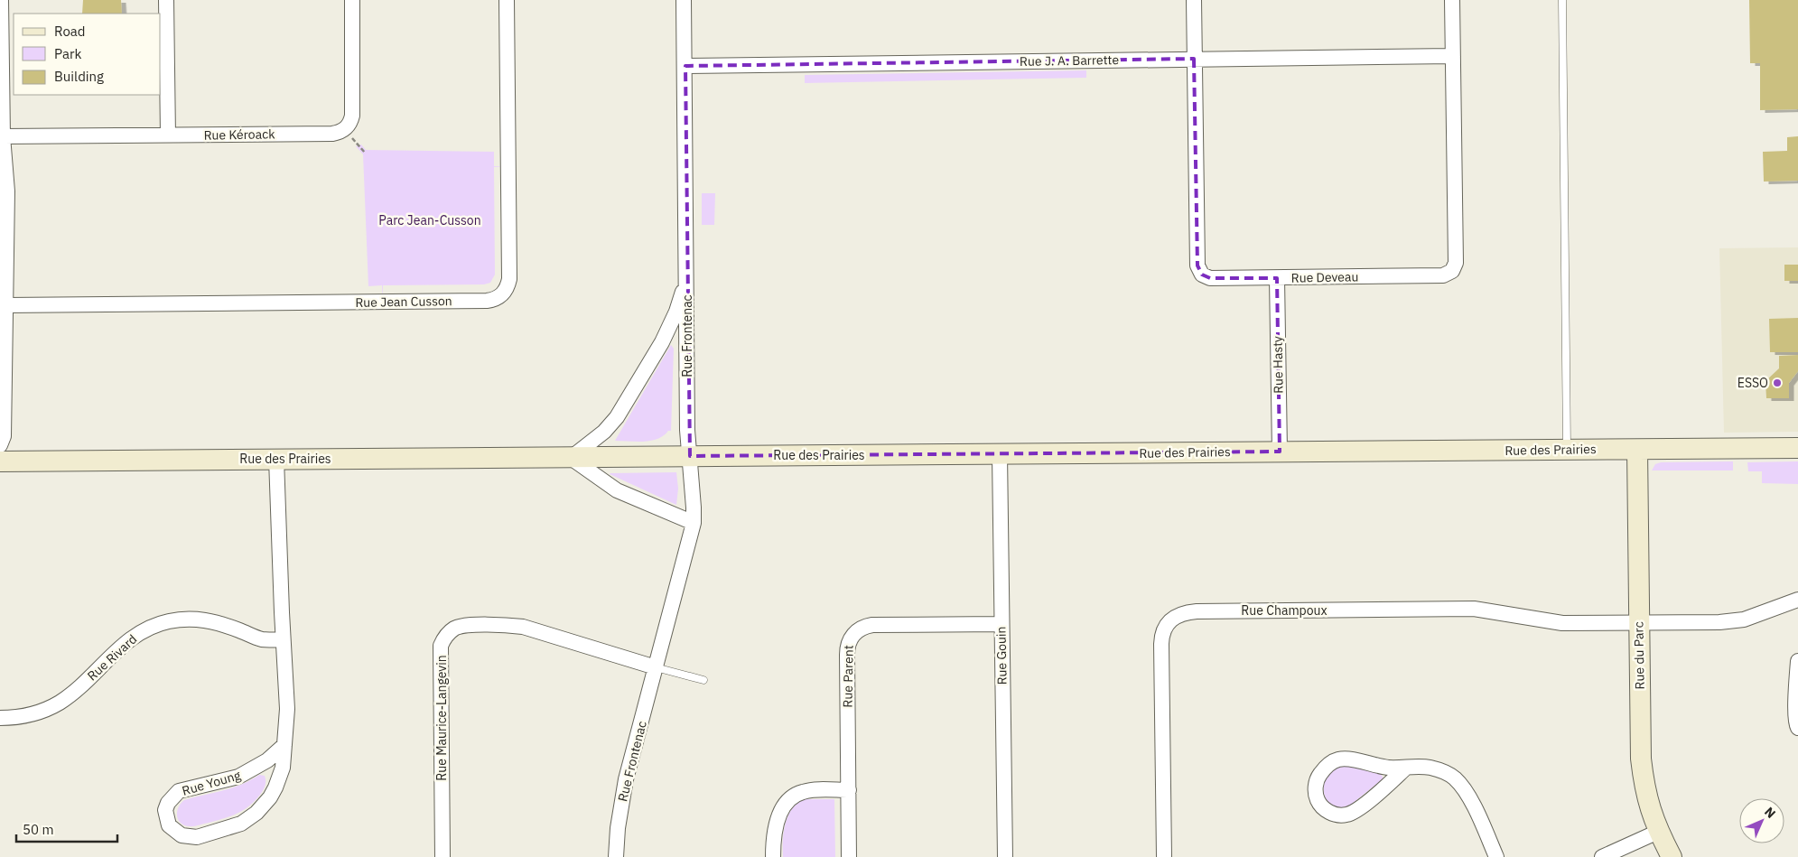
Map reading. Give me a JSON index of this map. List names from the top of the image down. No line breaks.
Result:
{"streets":{"main road":["Rue des Prairies","Rue du Parc"],"street":["Rue J. A. Barrette","Rue Kéroack","Rue Deveau","Rue Jean Cusson","Rue Frontenac","Rue Hasty","Rue Champoux","Rue Gouin","Rue Rivard","Rue Parent","Rue Maurice-Langevin","Rue Young"]},"crossings":[["Rue J. A. Barrette","Rue Deveau"],["Rue J. A. Barrette","Rue Frontenac"],["Rue Deveau","Rue Hasty"],["Rue Frontenac","Rue des Prairies"],["Rue Frontenac","Rue Maurice-Langevin"],["Rue Hasty","Rue des Prairies"],["Rue des Prairies","Rue Gouin"],["Rue des Prairies","Rue du Parc"],["Rue des Prairies","Rue Young"],["Rue Champoux","Rue du Parc"],["Rue Gouin","Rue Parent"],["Rue Rivard","Rue Young"]],"parks":["Parc Jean-Cusson"],"places":["ESSO"],"legend":["Road","Park","Building"],"scale_bar":"50 m","north":"top right"}
